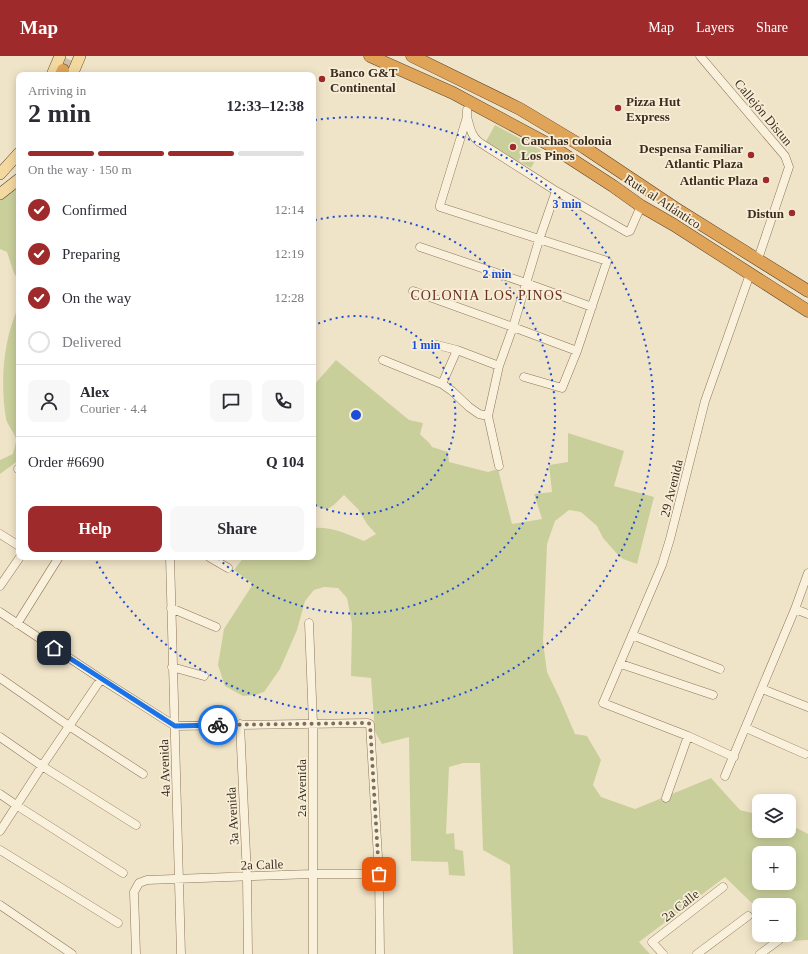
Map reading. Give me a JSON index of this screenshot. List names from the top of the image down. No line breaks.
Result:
{"streets":{"highway":["Ruta al Atlántico"],"street":["Callejón Distun","29 Avenida","4a Avenida","2a Avenida","3a Avenida","2a Calle"]},"crossings":[["Callejón Distun","Ruta al Atlántico"],["Ruta al Atlántico","29 Avenida"],["4a Avenida","2a Calle"],["2a Avenida","2a Calle"],["3a Avenida","2a Calle"]],"districts":["COLONIA LOS PINOS"],"places":["Banco G&T Continental","Pizza Hut Express","Canchas colonia Los Pinos","Despensa Familiar Atlantic Plaza","Atlantic Plaza","Distun"],"page":{"header":"Map","nav":["Map","Layers","Share"],"heading":["2 min","Arriving in","12:33–12:38"],"panel":["Alex","Courier · 4.4","Order #6690","Q 104"],"bar":"On the way · 150 m","list":[["Confirmed","12:14"],["Preparing","12:19"],["On the way","12:28"],"Delivered"],"buttons":["Help","Share"],"map_buttons":["+","−"]},"rings":["3 min","2 min","1 min"]}
